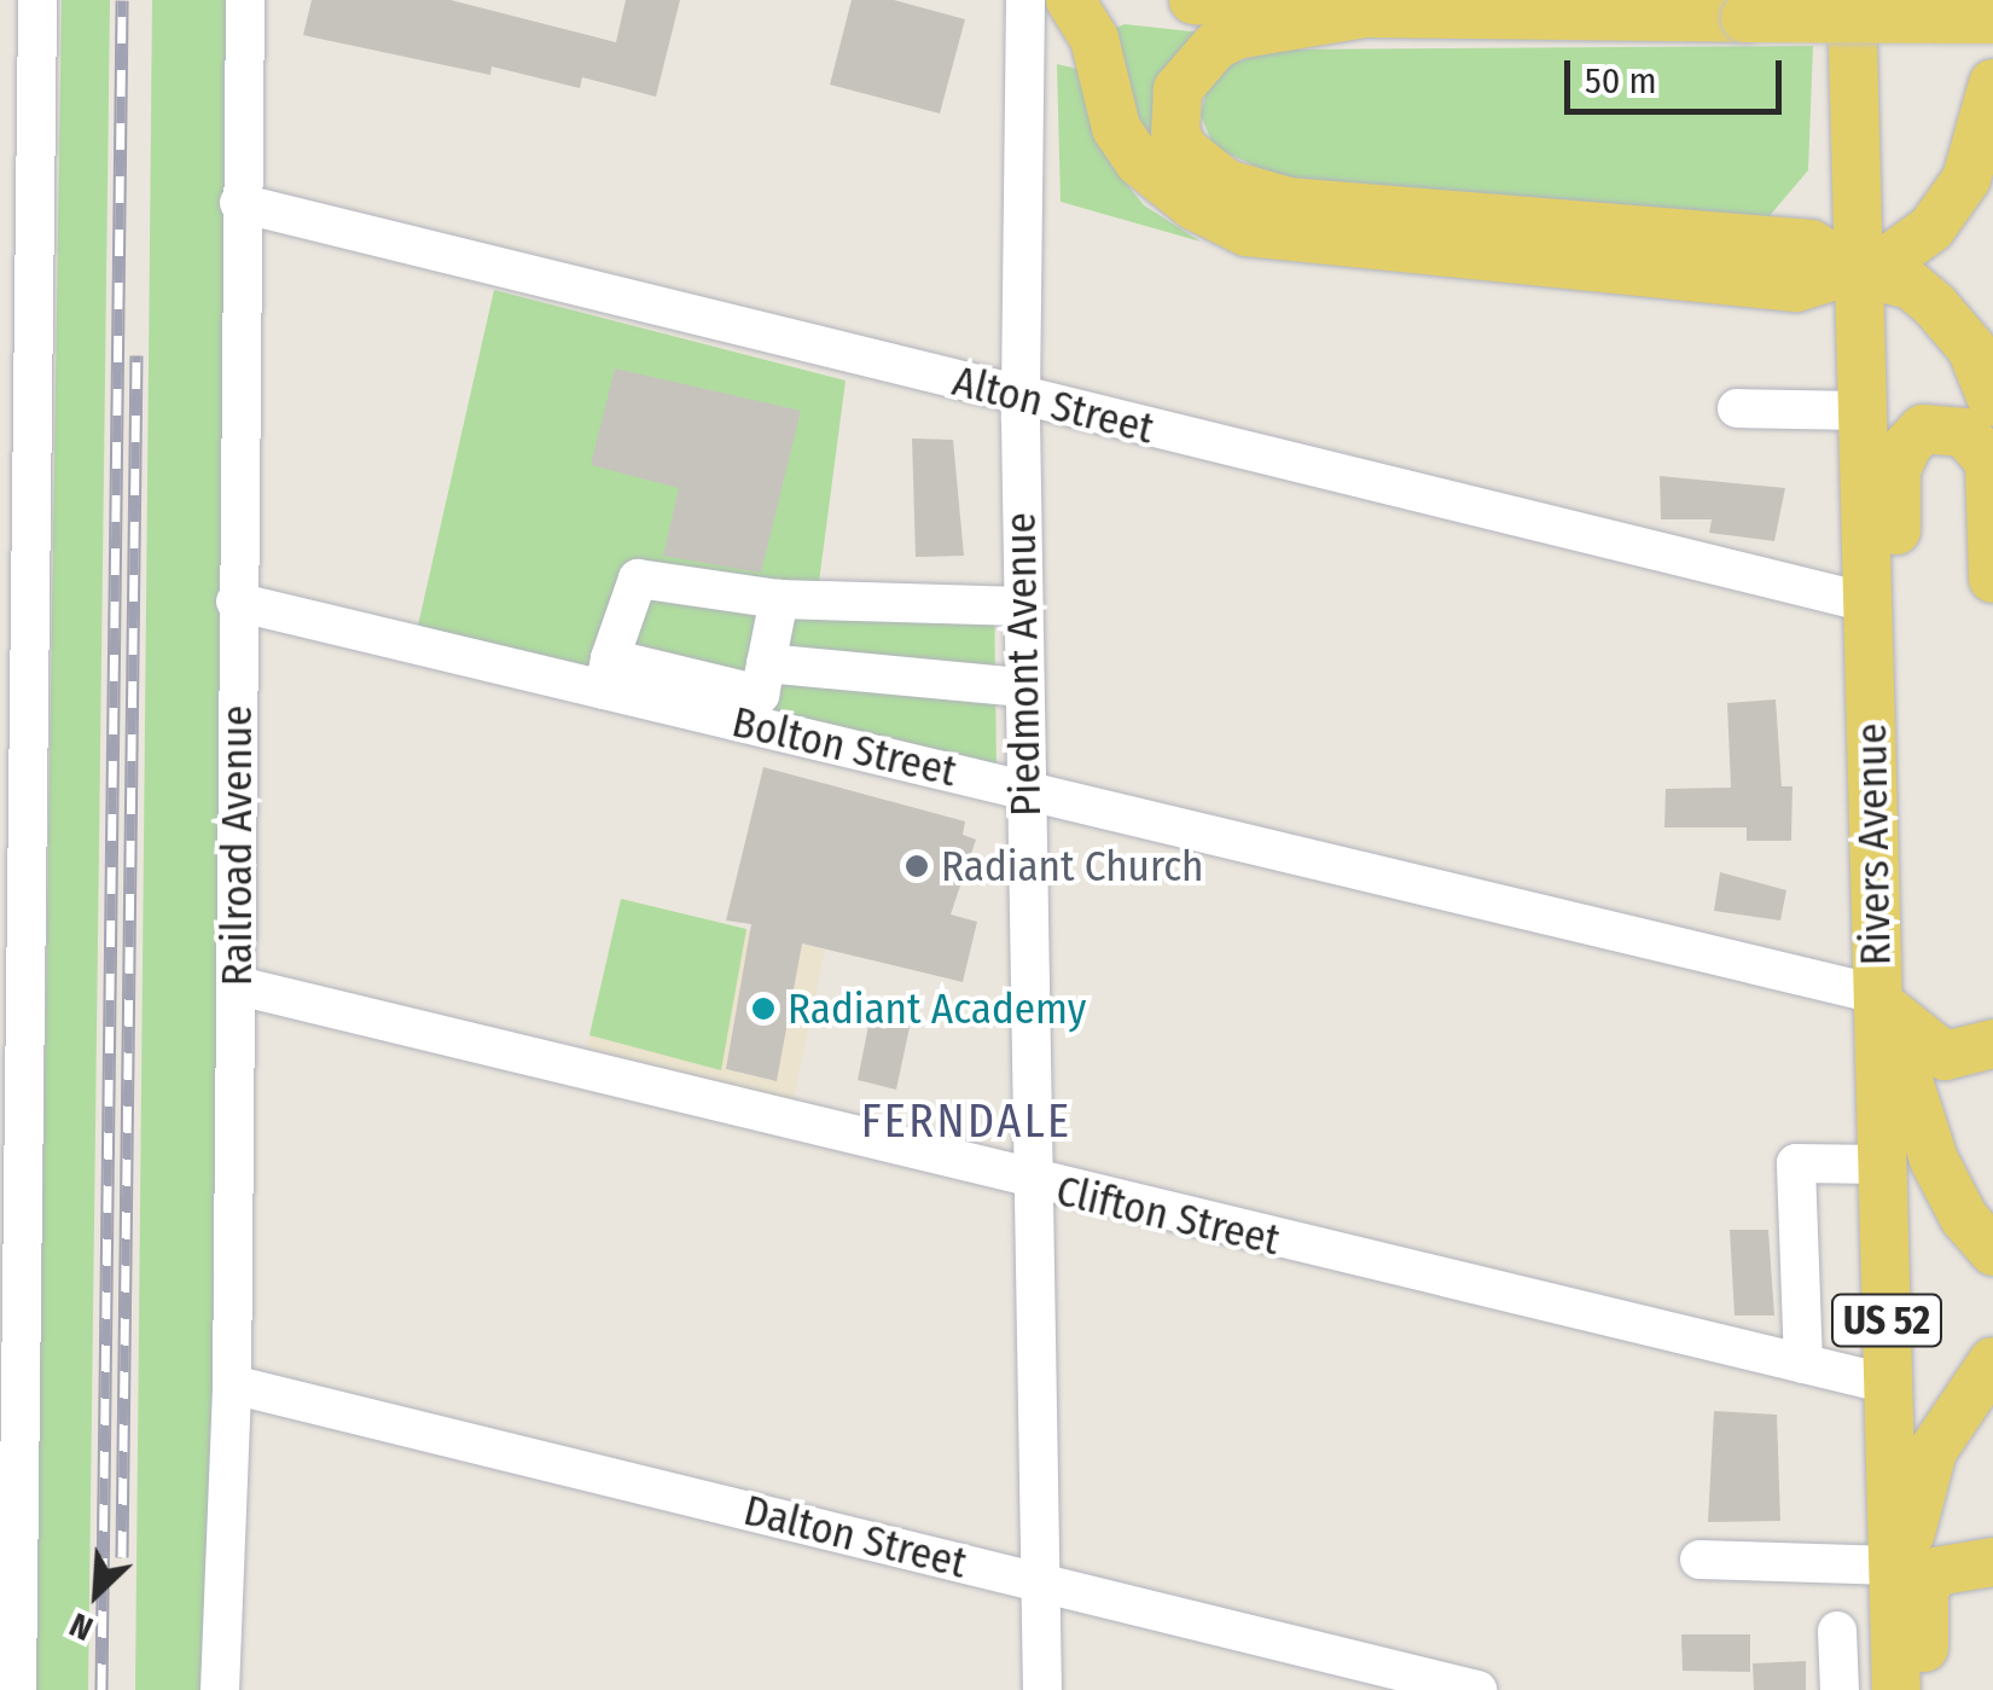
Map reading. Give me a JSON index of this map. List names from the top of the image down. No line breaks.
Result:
{"streets":{"main road":["Rivers Avenue","US 52"],"street":["Alton Street","Piedmont Avenue","Bolton Street","Railroad Avenue","Clifton Street","Dalton Street"]},"crossings":[["Alton Street","Piedmont Avenue"],["Alton Street","Rivers Avenue"],["Alton Street","Railroad Avenue"],["Piedmont Avenue","Bolton Street"],["Piedmont Avenue","Clifton Street"],["Piedmont Avenue","Dalton Street"],["Bolton Street","Rivers Avenue"],["Bolton Street","Railroad Avenue"],["Rivers Avenue","Clifton Street"],["Railroad Avenue","Clifton Street"],["Railroad Avenue","Dalton Street"]],"districts":["FERNDALE"],"places":["Radiant Church","Radiant Academy"],"scale_bar":"50 m","north":"bottom left"}
